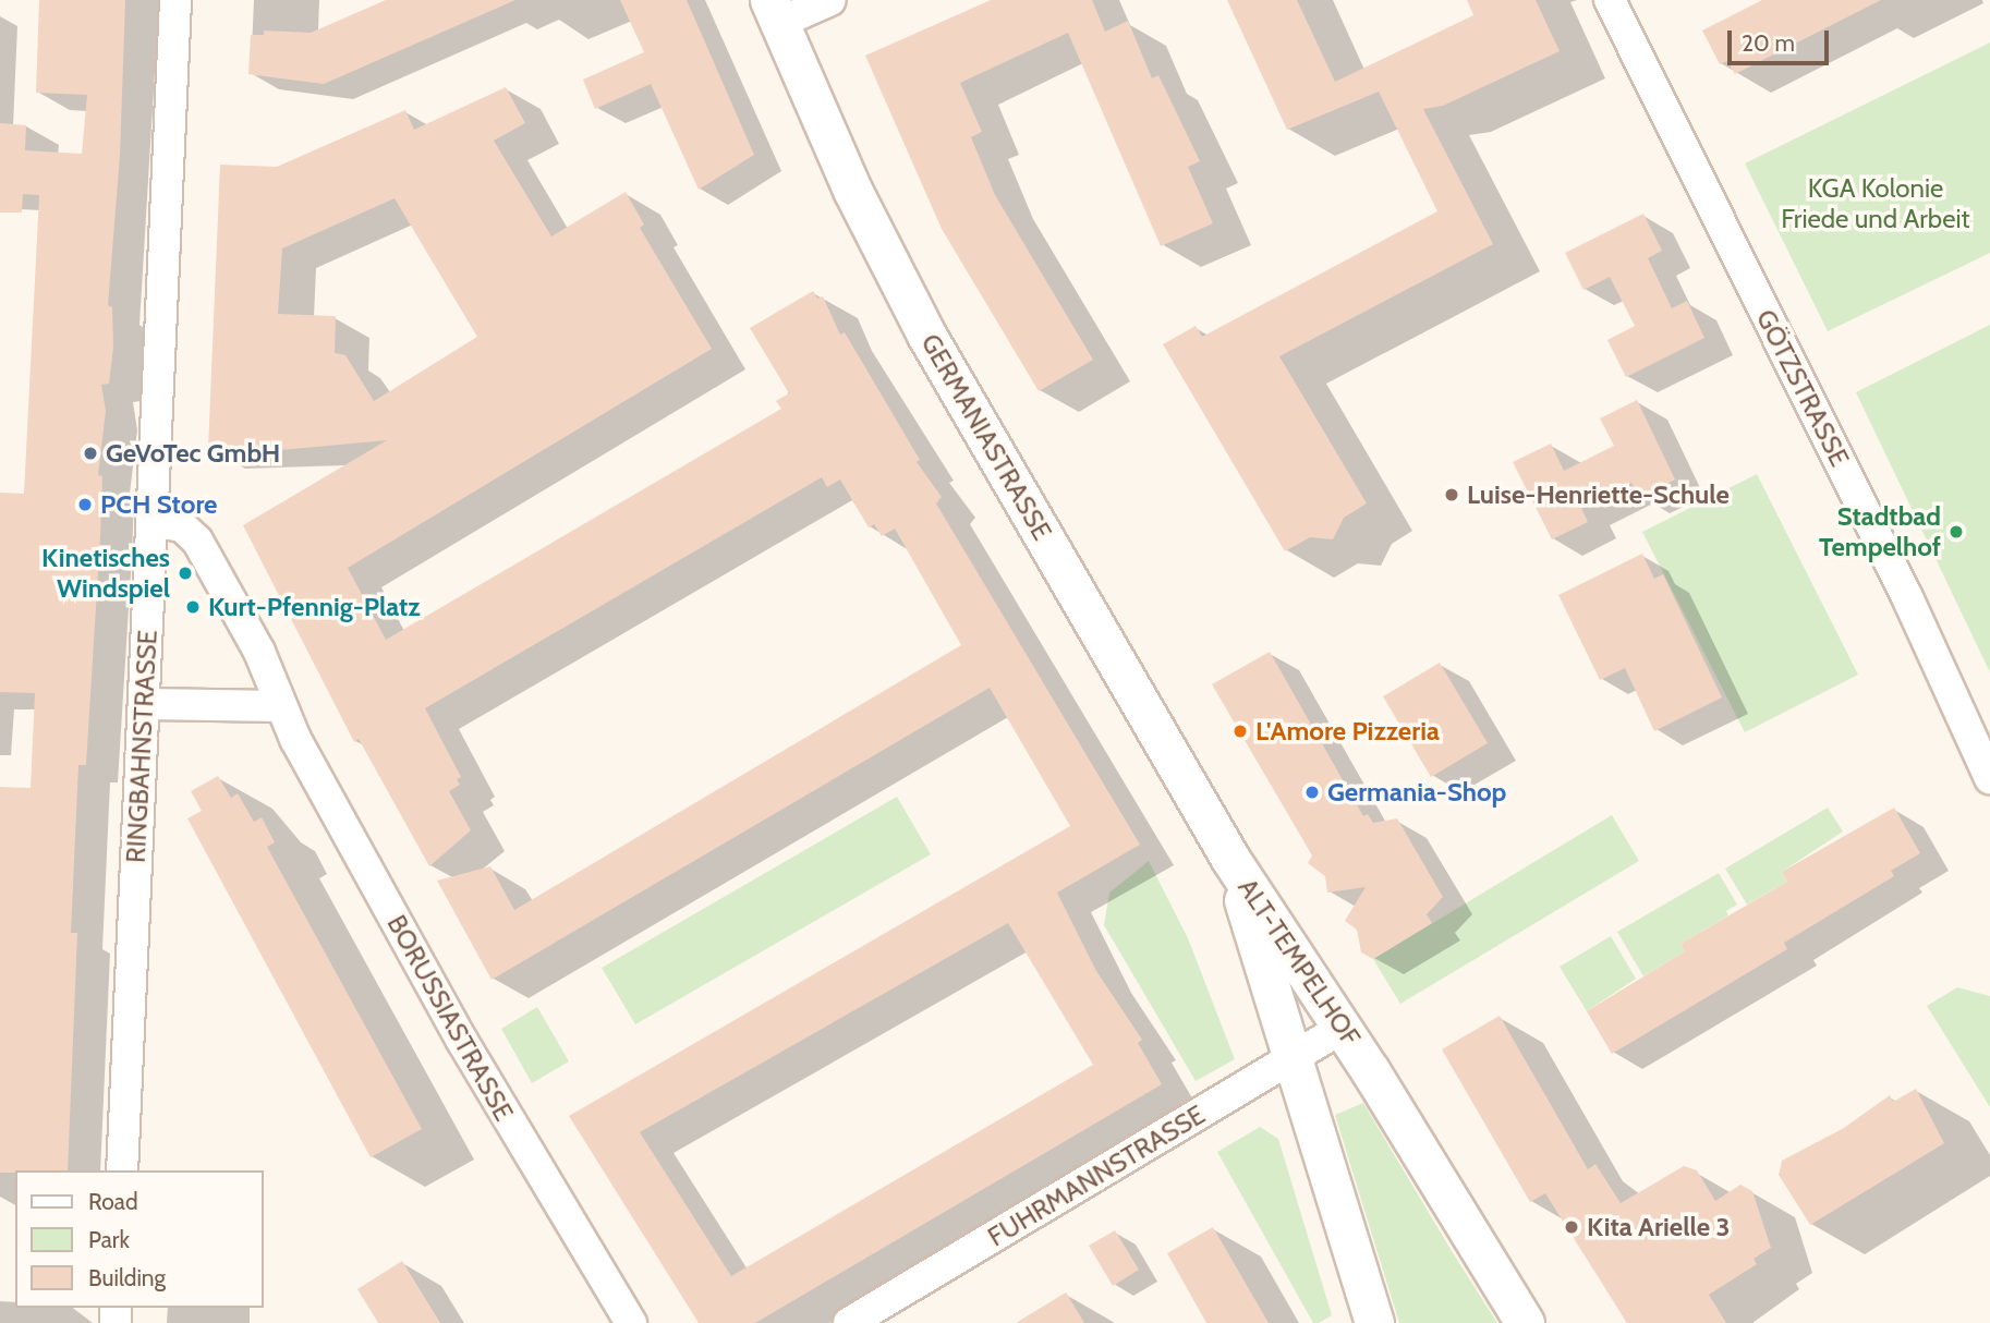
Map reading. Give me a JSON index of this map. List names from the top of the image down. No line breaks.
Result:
{"streets":{"street":["GÖTZSTRASSE","GERMANIASTRASSE","RINGBAHNSTRASSE","ALT-TEMPELHOF","BORUSSIASTRASSE","FUHRMANNSTRASSE"]},"crossings":[["GERMANIASTRASSE","ALT-TEMPELHOF"],["RINGBAHNSTRASSE","BORUSSIASTRASSE"],["ALT-TEMPELHOF","FUHRMANNSTRASSE"]],"parks":["KGA Kolonie Friede und Arbeit"],"places":["GeVoTec GmbH","Luise-Henriette-Schule","PCH Store","Stadtbad Tempelhof","Kinetisches Windspiel","Kurt-Pfennig-Platz","L'Amore Pizzeria","Germania-Shop","Kita Arielle 3"],"legend":["Road","Park","Building"],"scale_bar":"20 m"}
